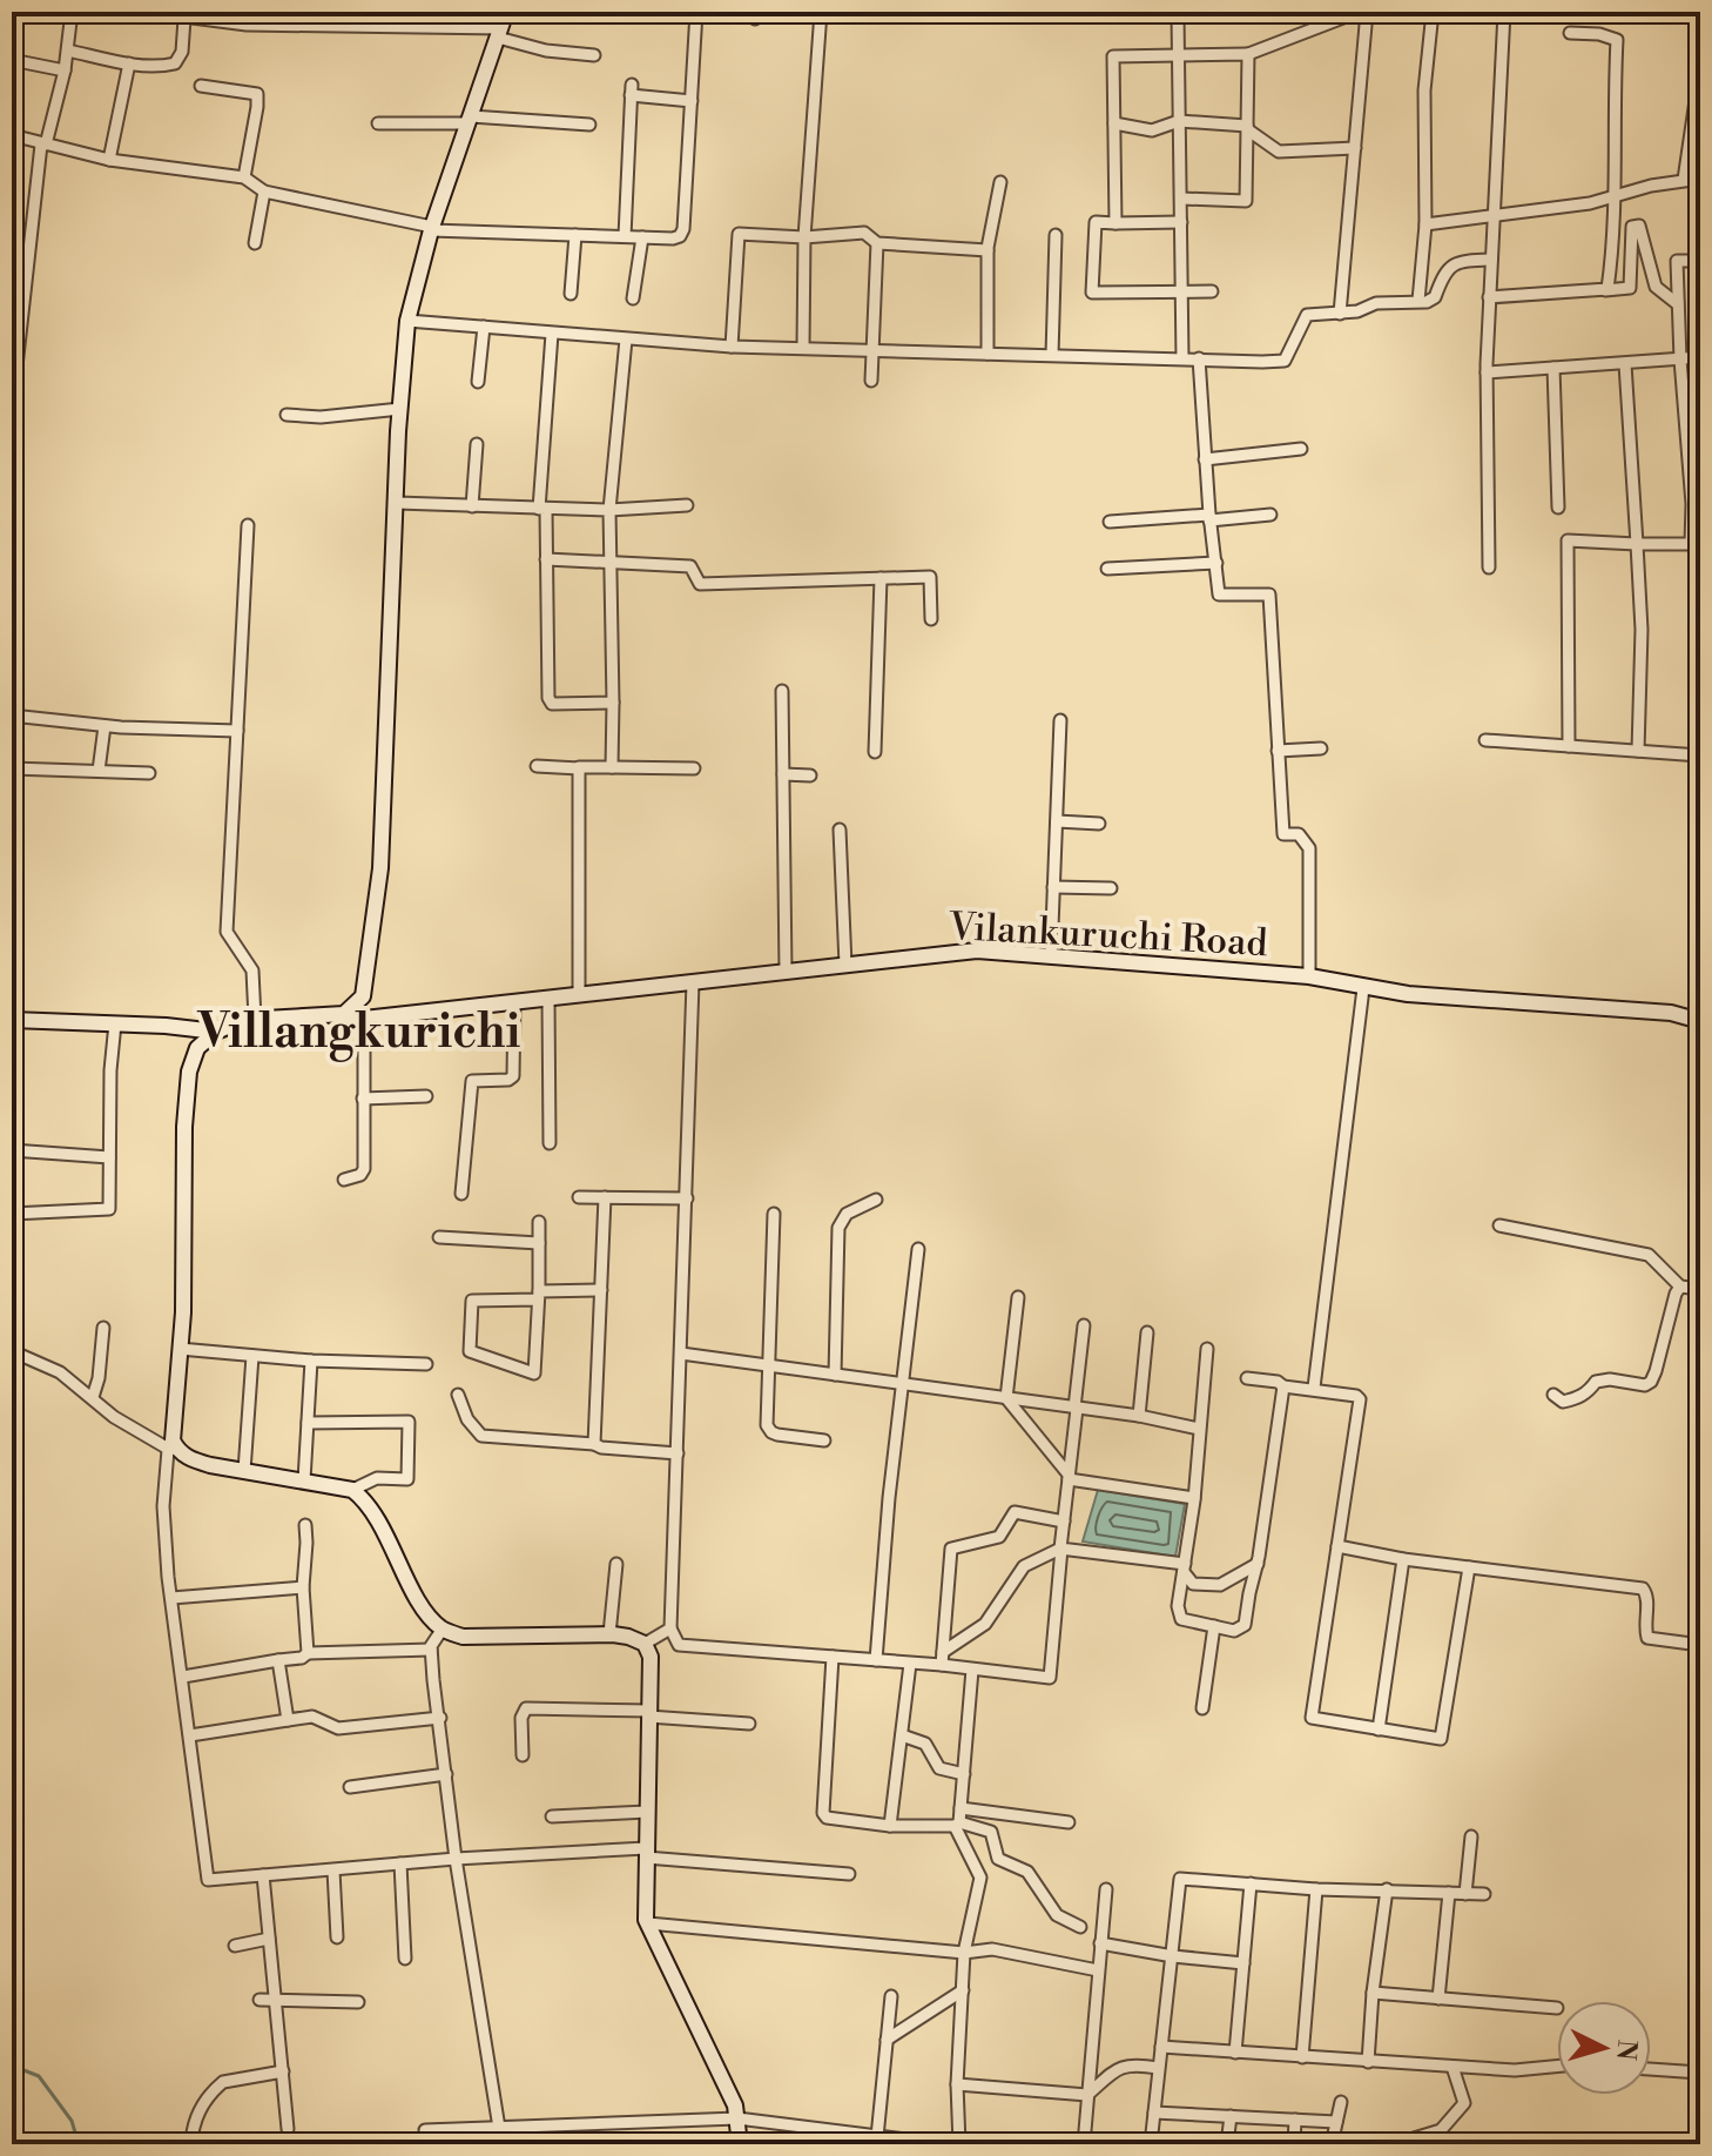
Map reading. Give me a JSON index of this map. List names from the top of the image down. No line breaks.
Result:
{"streets":{"main road":["Vilankuruchi Road"]},"districts":["Villangkurichi"],"north":"right"}
